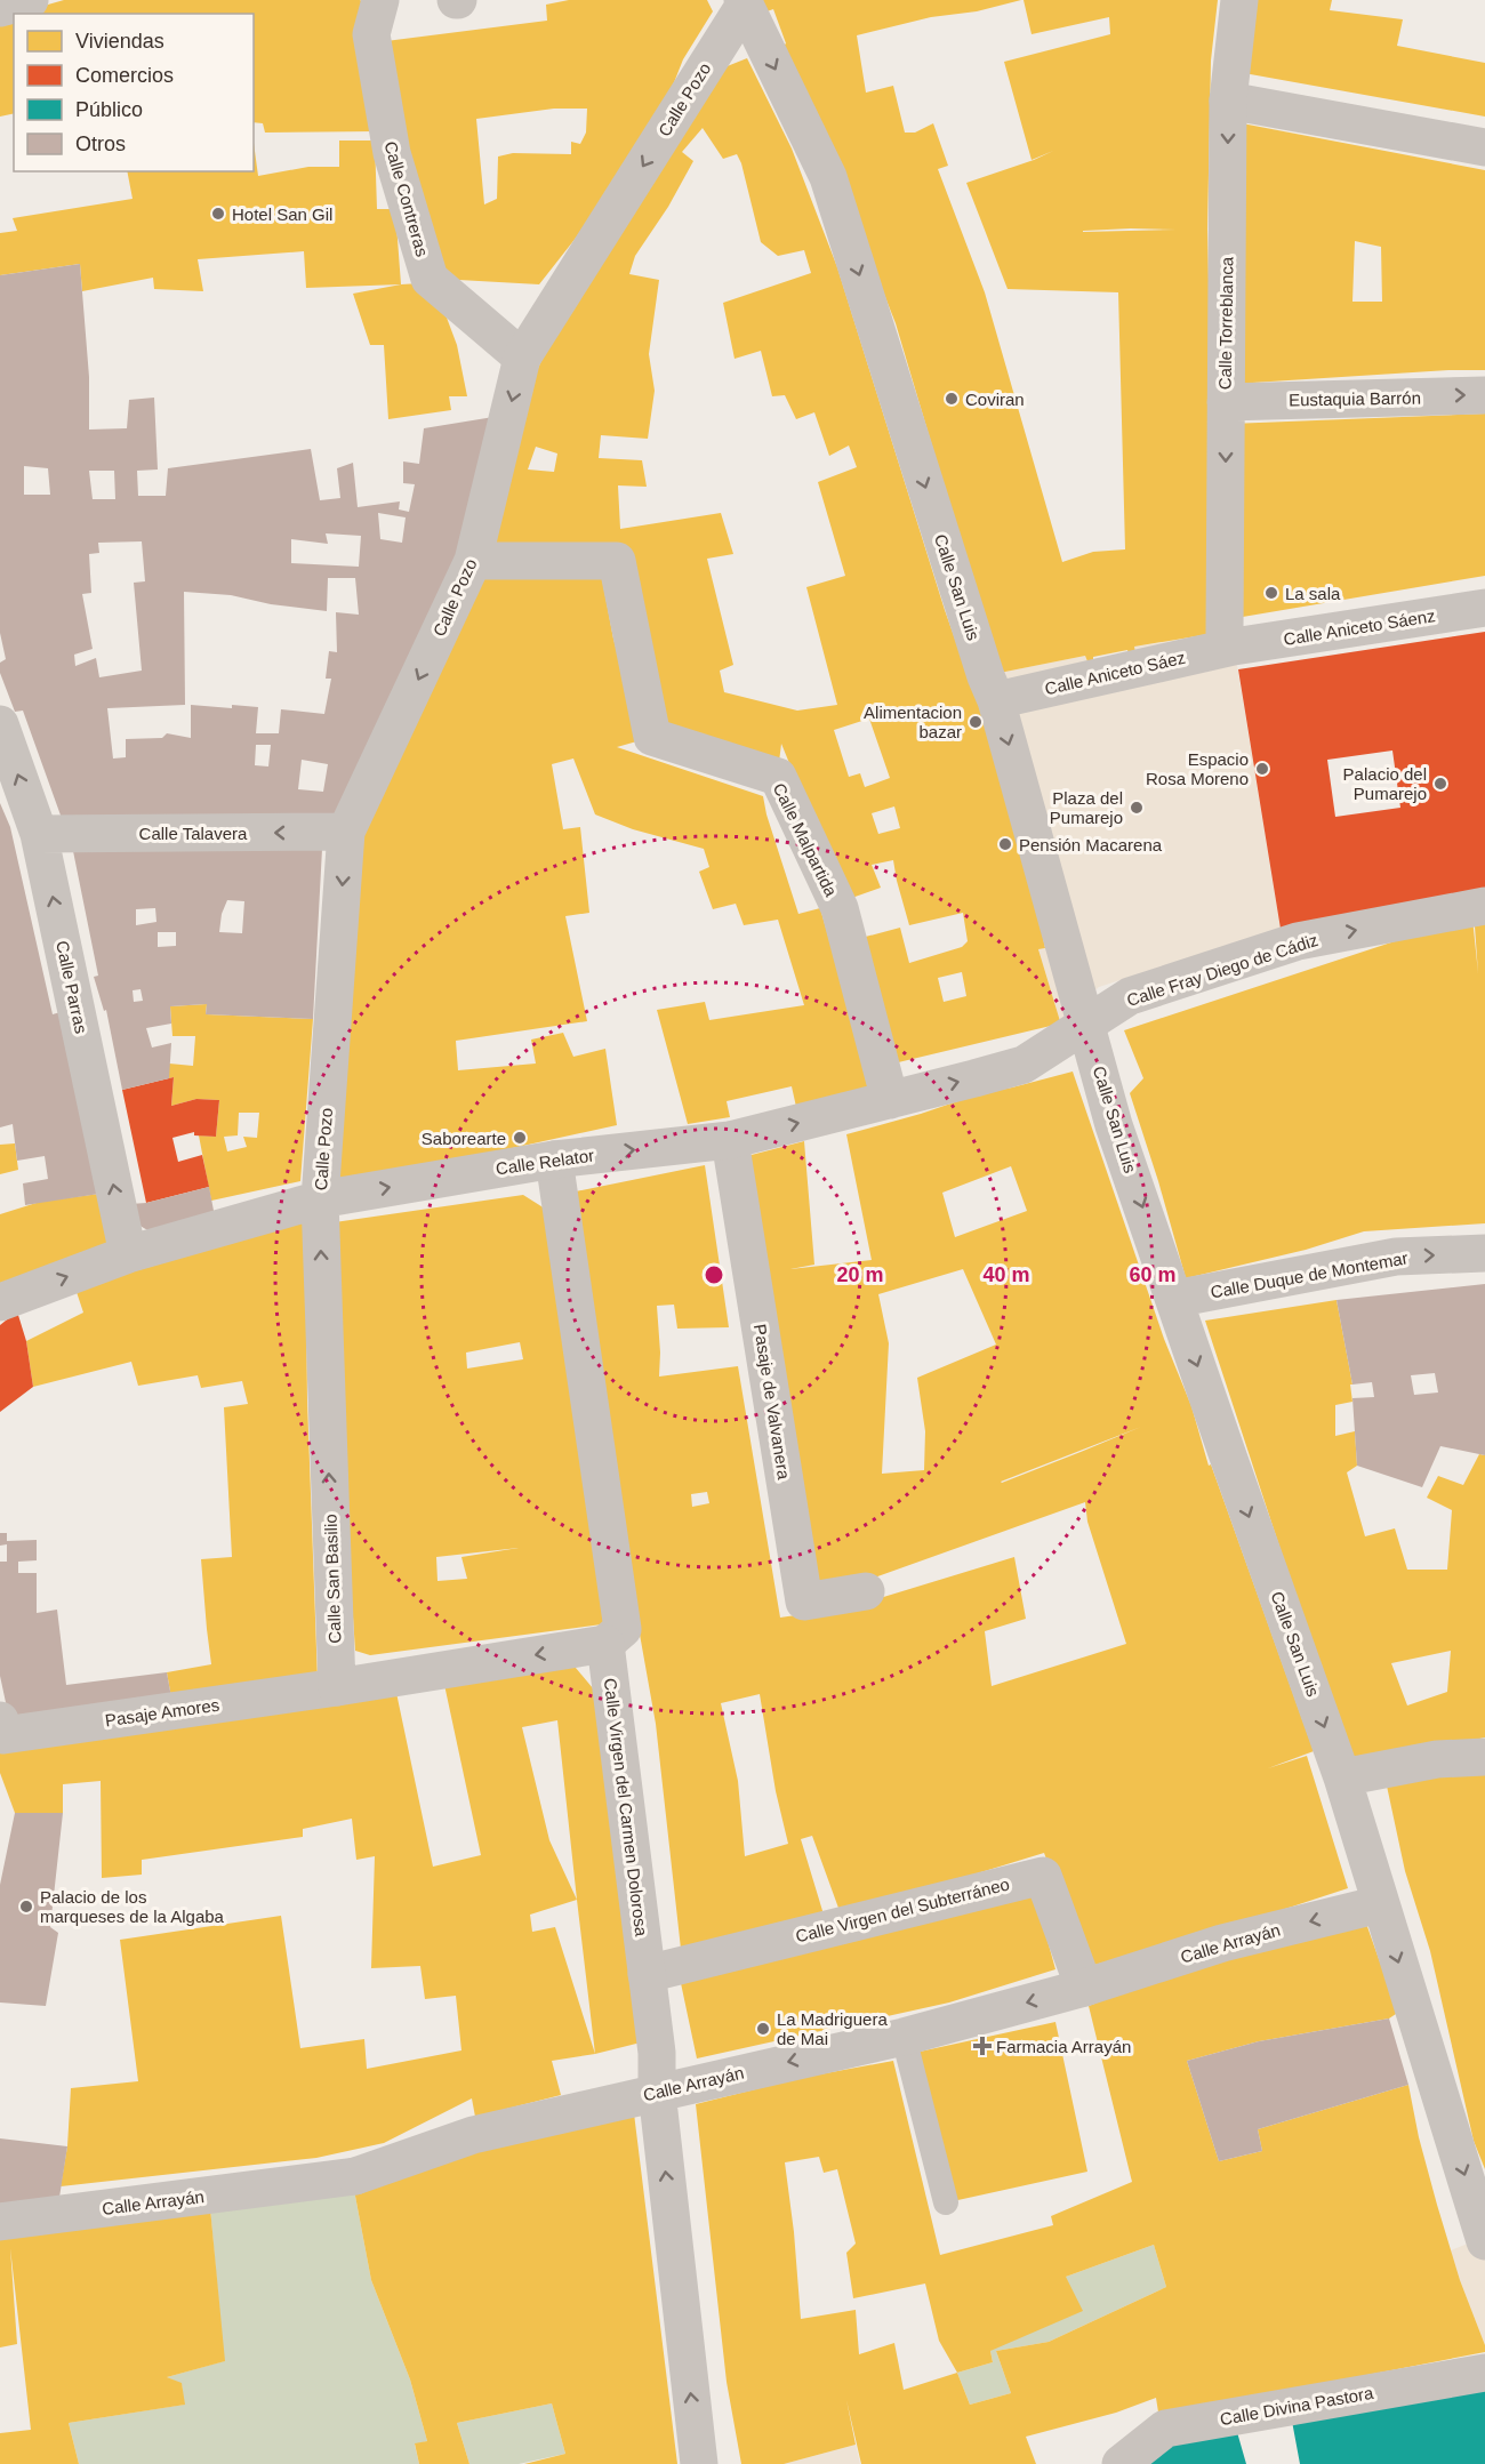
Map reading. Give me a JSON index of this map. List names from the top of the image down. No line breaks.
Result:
{"streets":{"street":["Calle Pozo","Calle Contreras","Calle Torreblanca","Eustaquia Barrón","Calle San Luis","Calle Aniceto Sáenz","Calle Aniceto Sáez","Calle Talavera","Calle Malpartida","Calle Fray Diego de Cádiz","Calle Parras","Calle Relator","Calle Duque de Montemar","Pasaje de Valvanera","Calle San Basilio","Pasaje Amores","Calle Virgen del Carmen Dolorosa","Calle Virgen del Subterráneo","Calle Arrayán","Calle Divina Pastora"]},"crossings":[["Calle Pozo","Calle Contreras"],["Calle Pozo","Calle San Luis"],["Calle Pozo","Calle Talavera"],["Calle Pozo","Calle Malpartida"],["Calle Pozo","Calle Relator"],["Calle Pozo","Calle San Basilio"],["Calle Torreblanca","Eustaquia Barrón"],["Calle Torreblanca","Calle Aniceto Sáenz"],["Calle Torreblanca","Calle Aniceto Sáez"],["Calle San Luis","Calle Aniceto Sáez"],["Calle San Luis","Calle Fray Diego de Cádiz"],["Calle San Luis","Calle Relator"],["Calle San Luis","Calle Duque de Montemar"],["Calle San Luis","Calle Arrayán"],["Calle Aniceto Sáenz","Calle Aniceto Sáez"],["Calle Talavera","Calle Parras"],["Calle Malpartida","Calle Relator"],["Calle Fray Diego de Cádiz","Calle Relator"],["Calle Parras","Calle Relator"],["Calle Relator","Pasaje de Valvanera"],["Calle Relator","Calle San Basilio"],["Calle San Basilio","Pasaje Amores"],["Calle Virgen del Carmen Dolorosa","Calle Virgen del Subterráneo"],["Calle Virgen del Carmen Dolorosa","Calle Arrayán"],["Calle Virgen del Subterráneo","Calle Arrayán"]],"one_way":["Calle Pozo","Calle Torreblanca","Calle San Luis","Calle Talavera","Calle Fray Diego de Cádiz","Calle Parras","Calle Relator","Calle Duque de Montemar","Calle Virgen del Carmen Dolorosa","Calle Arrayán"],"places":{"other":["Hotel San Gil","Coviran","La sala","Alimentacion bazar","Espacio Rosa Moreno","Palacio del Pumarejo","Plaza del Pumarejo","Pensión Macarena","Saborearte","Palacio de los marqueses de la Algaba","La Madriguera de Mai"],"health":["Farmacia Arrayán"]},"legend":["Viviendas","Comercios","Público","Otros"],"rings":["20 m","40 m","60 m"]}
